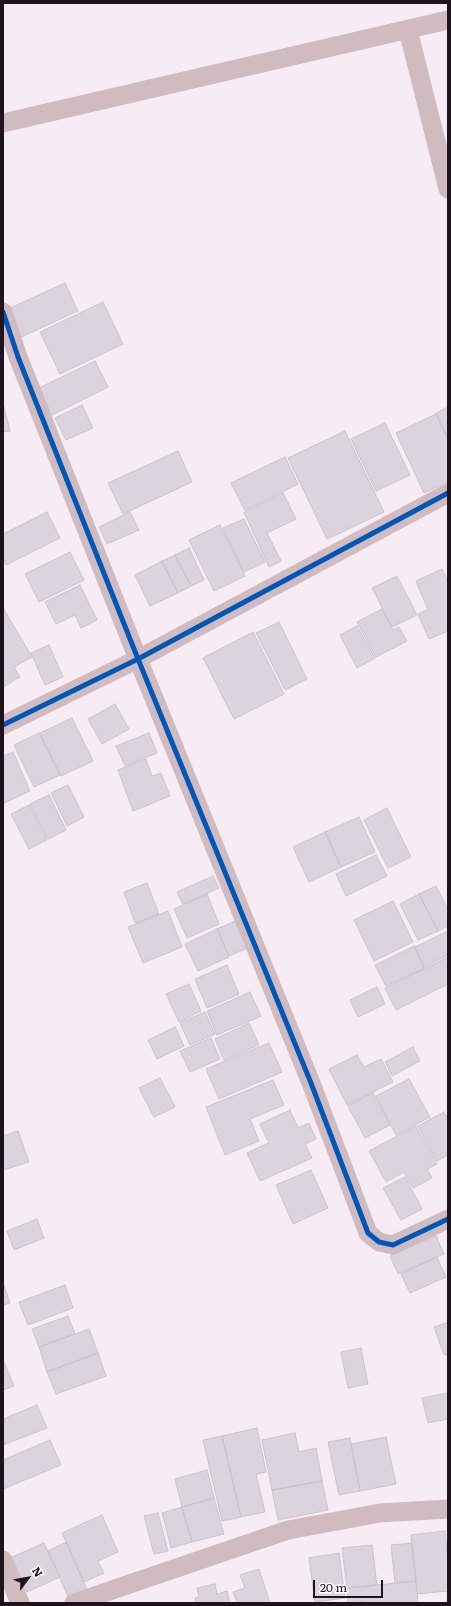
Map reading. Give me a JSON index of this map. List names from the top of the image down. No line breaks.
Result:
{"scale_bar":"20 m","north":"top right"}
